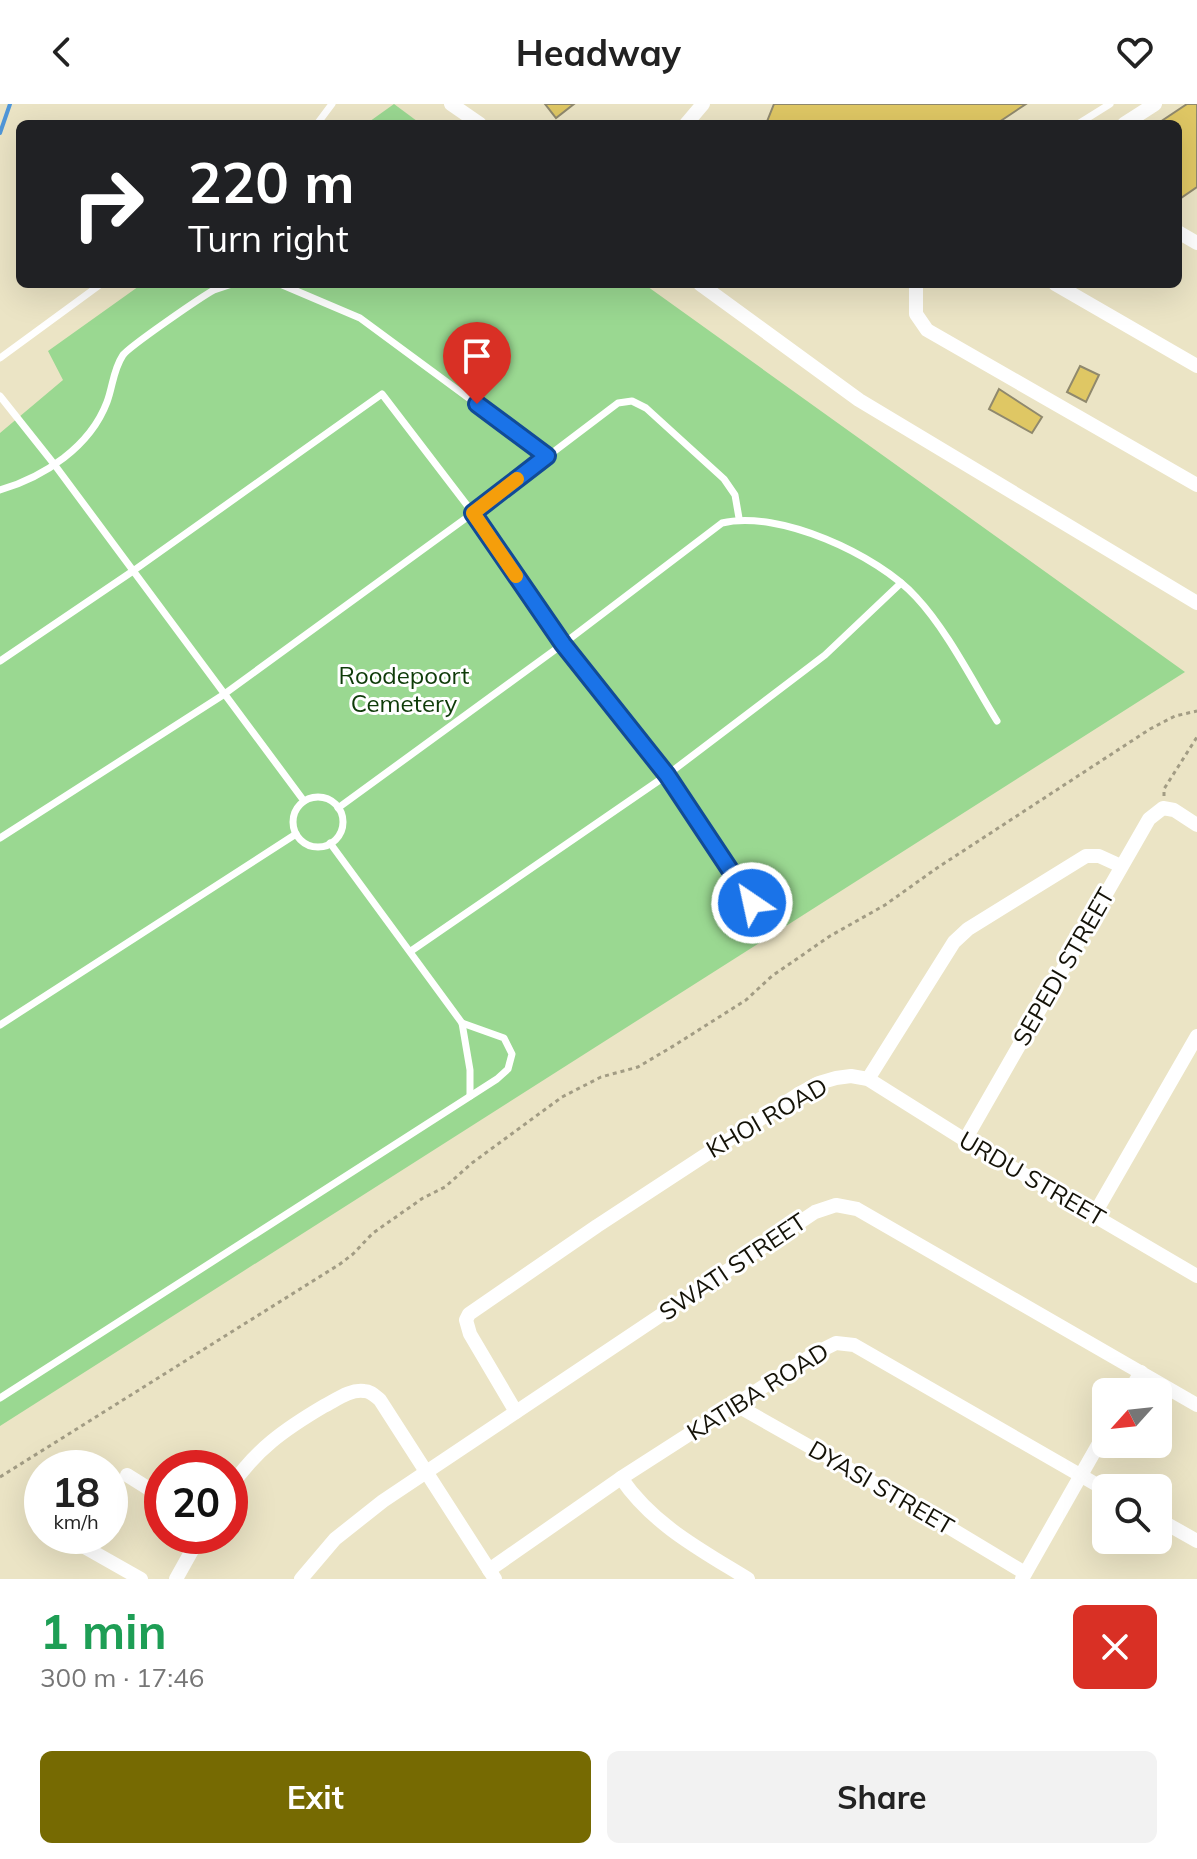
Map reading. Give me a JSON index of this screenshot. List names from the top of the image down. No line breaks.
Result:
{"streets":{"street":["SEPEDI STREET","KHOI ROAD","URDU STREET","SWATI STREET","KATIBA ROAD","DYASI STREET"]},"crossings":[["SEPEDI STREET","URDU STREET"],["KHOI ROAD","URDU STREET"],["KHOI ROAD","SWATI STREET"],["KATIBA ROAD","DYASI STREET"]],"parks":["Roodepoort Cemetery"],"north":"bottom left","page":{"header":"Headway","turn":["220 m","Turn right"],"speed":"18 km/h","limit":"20","heading":["1 min","300 m · 17:46"],"buttons":["Exit","Share"]}}
